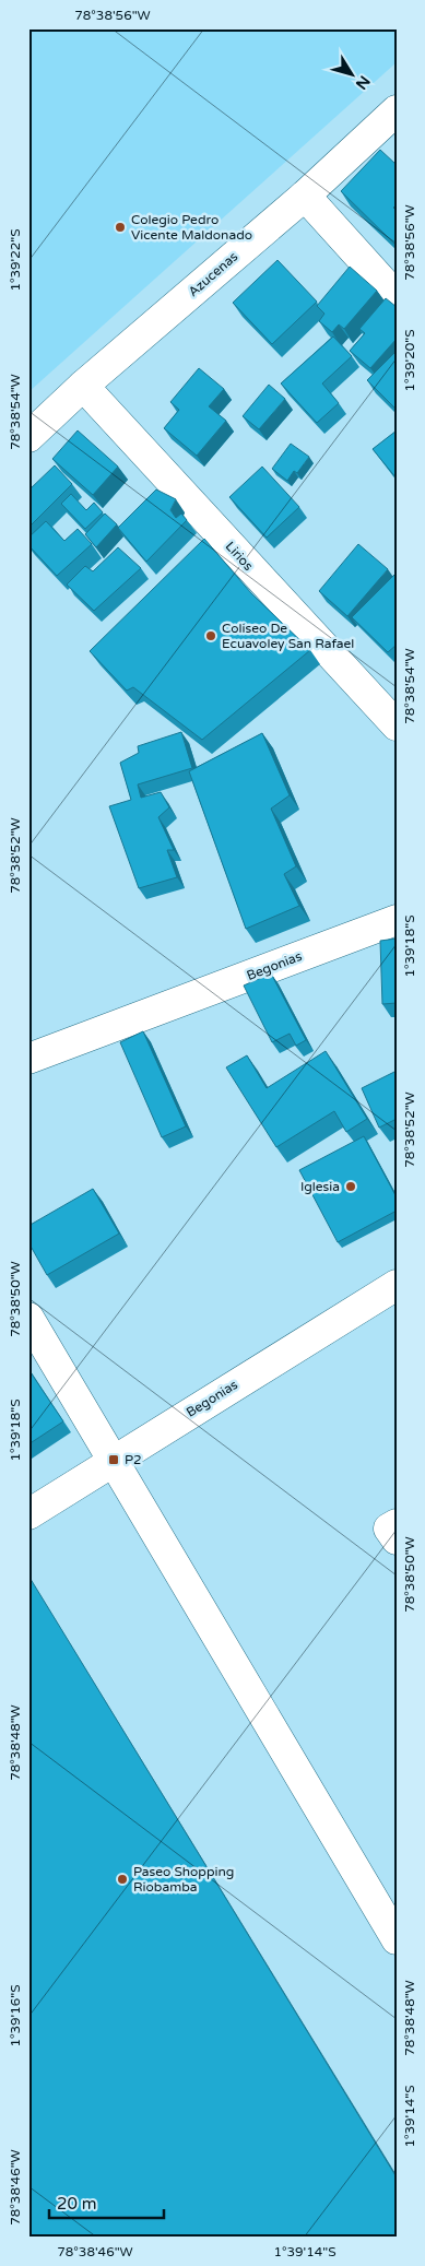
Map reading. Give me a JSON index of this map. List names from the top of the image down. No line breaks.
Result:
{"streets":{"street":["Azucenas","Lirios","Begonias"]},"crossings":[["Azucenas","Lirios"]],"places":{"other":["Colegio Pedro Vicente Maldonado","Coliseo De Ecuavoley San Rafael","Iglesia","Paseo Shopping Riobamba"],"transit":["P2"]},"scale_bar":"20 m","north":"bottom right","coordinates":["78°38'56\"W","1°39'22\"S","1°39'20\"S","78°38'54\"W","78°38'52\"W","1°39'18\"S","78°38'50\"W","78°38'48\"W","1°39'16\"S","1°39'14\"S","78°38'46\"W"]}
